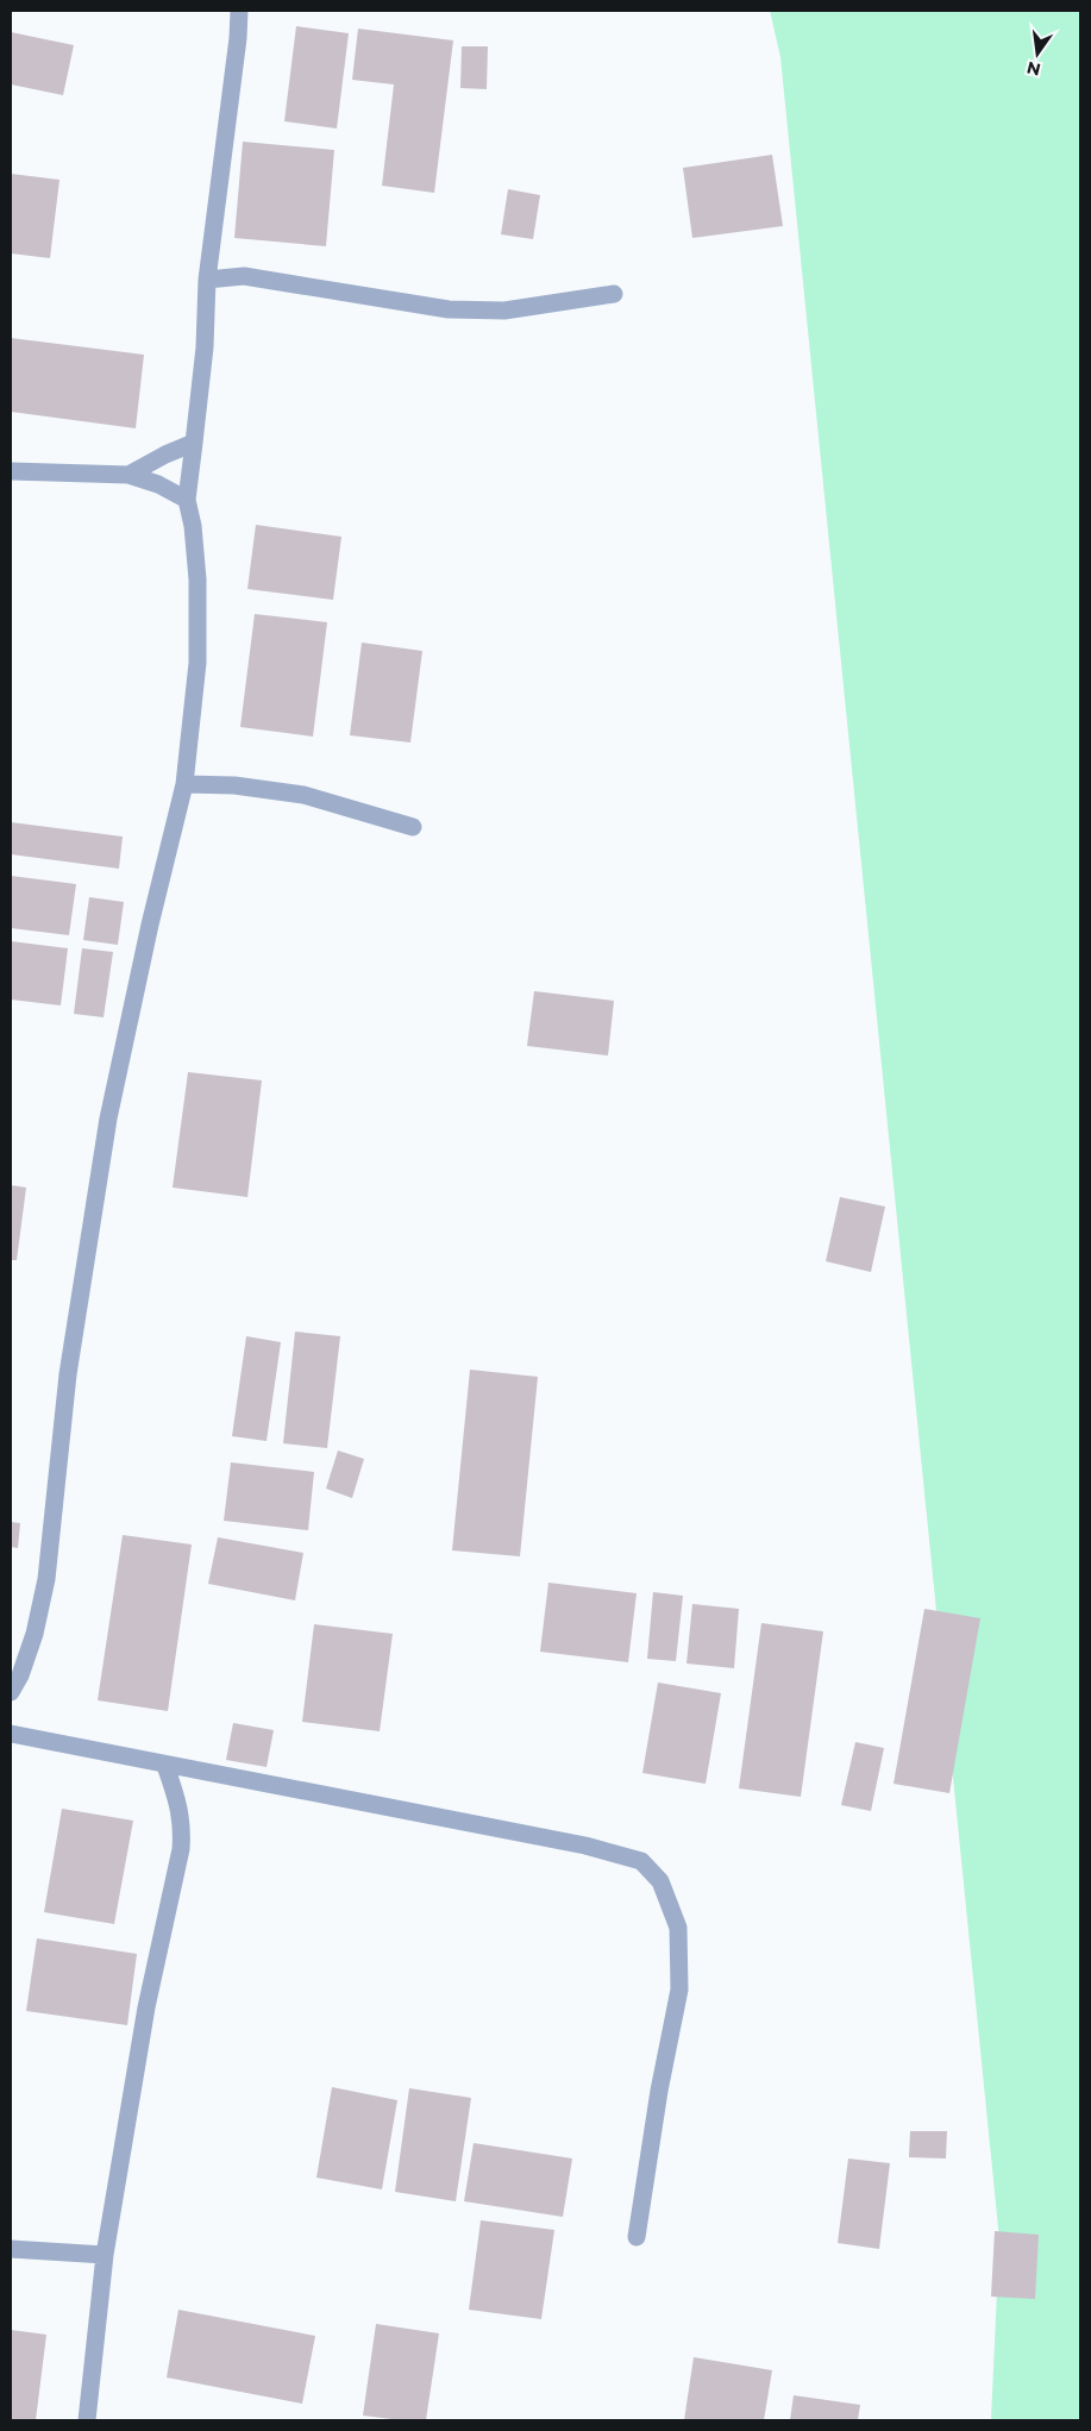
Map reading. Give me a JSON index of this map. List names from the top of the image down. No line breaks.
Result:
{"north":"bottom"}
